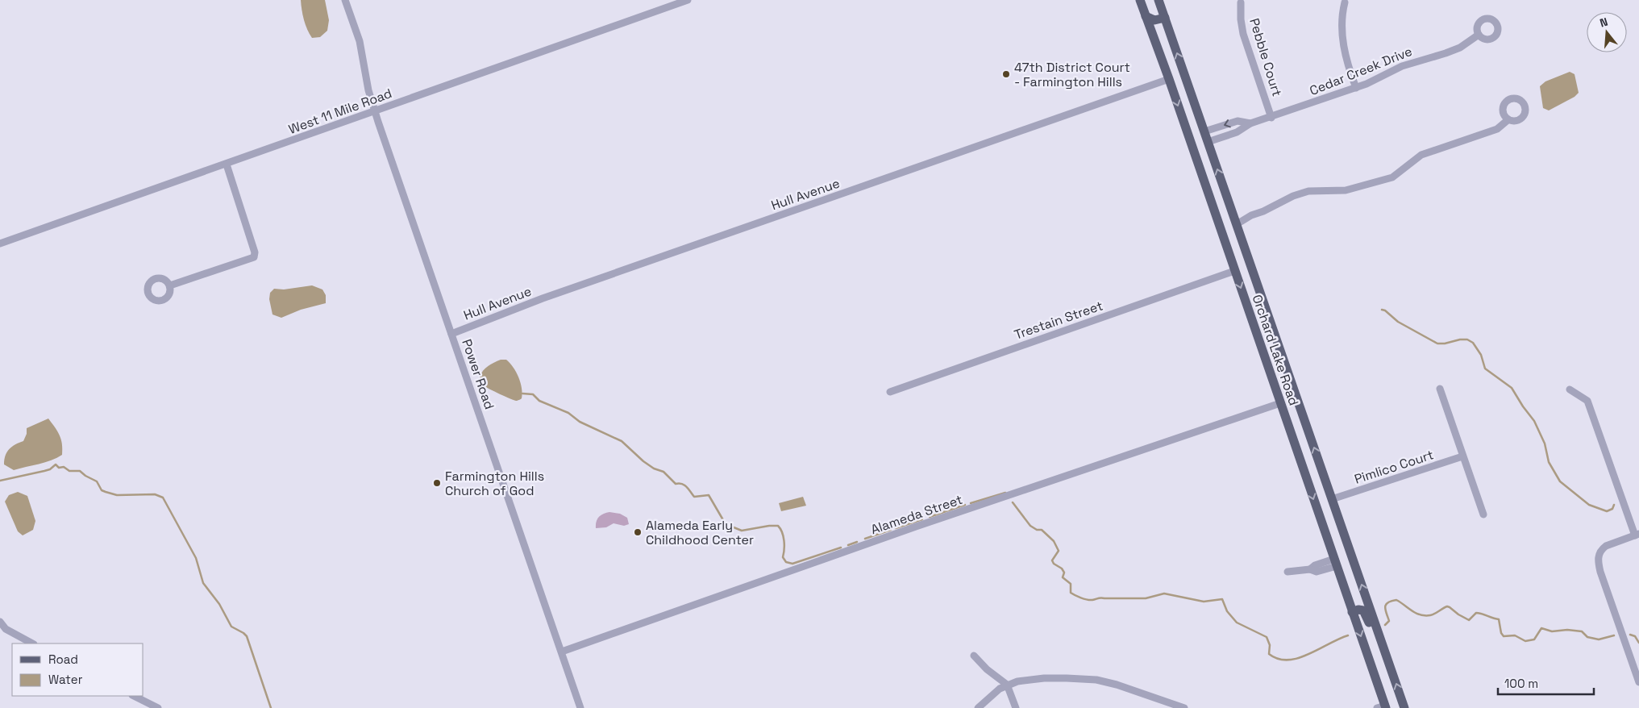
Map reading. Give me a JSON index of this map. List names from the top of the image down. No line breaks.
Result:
{"streets":{"main road":["Orchard Lake Road"],"street":["Pebble Court","Cedar Creek Drive","West 11 Mile Road","Hull Avenue","Trestain Street","Power Road","Pimlico Court","Alameda Street"]},"crossings":[["Pebble Court","Cedar Creek Drive"],["Cedar Creek Drive","Orchard Lake Road"],["West 11 Mile Road","Power Road"],["Hull Avenue","Orchard Lake Road"],["Hull Avenue","Power Road"],["Trestain Street","Orchard Lake Road"],["Orchard Lake Road","Pimlico Court"],["Orchard Lake Road","Alameda Street"],["Power Road","Alameda Street"]],"places":["47th District Court - Farmington Hills","Farmington Hills Church of God","Alameda Early Childhood Center"],"legend":["Road","Water"],"scale_bar":"100 m","north":"top"}
